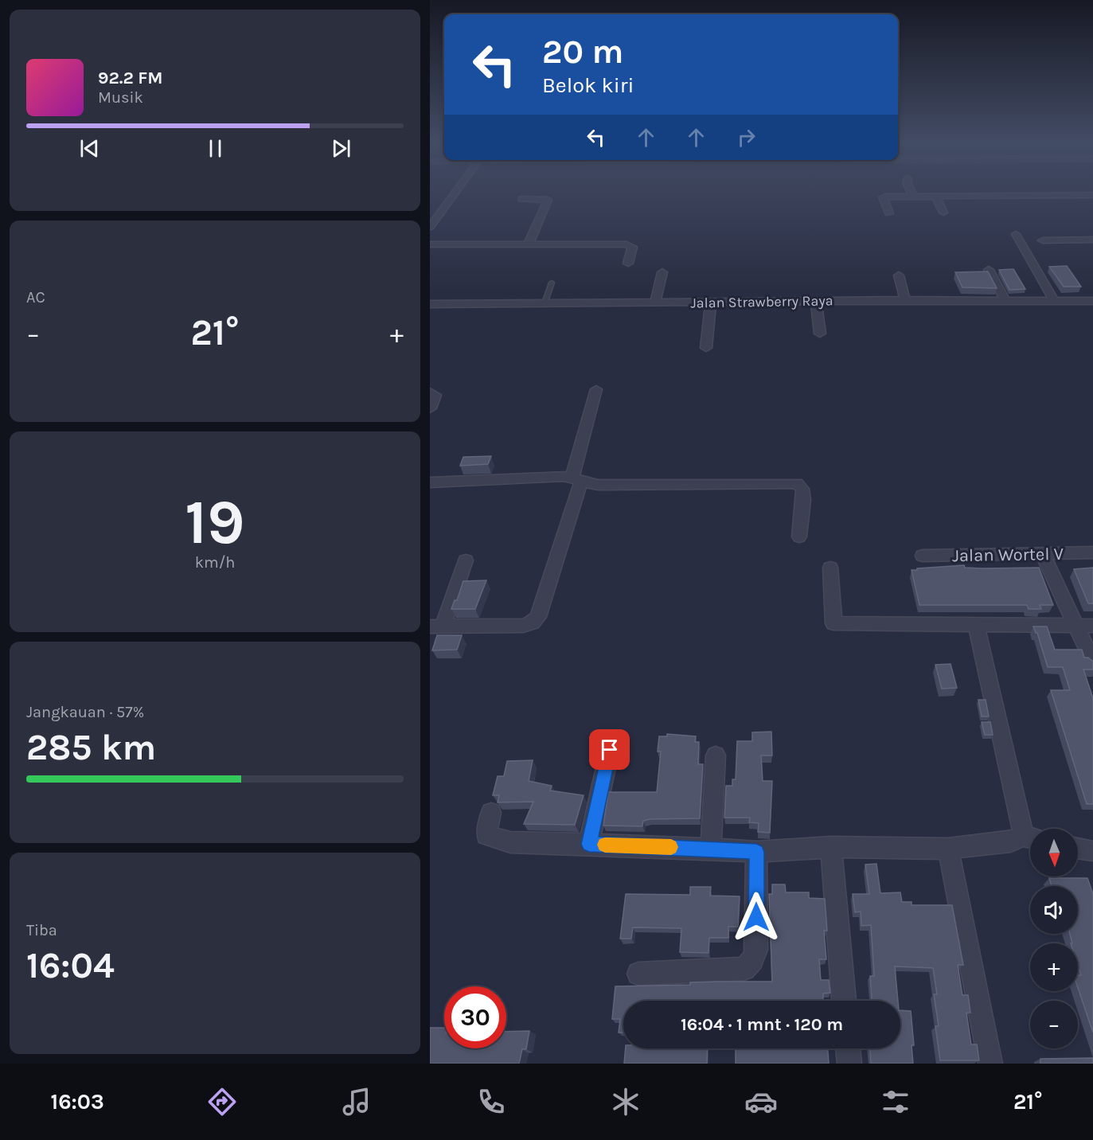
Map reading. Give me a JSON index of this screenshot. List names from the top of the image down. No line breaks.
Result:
{"streets":{"street":["Jalan Strawberry Raya","Jalan Wortel V"]},"north":"bottom","page":{"turn":["20 m","Belok kiri"],"song":["92.2 FM","Musik"],"tile":["AC",["19","km/h"],["Jangkauan · 57%","285 km"],["Tiba","16:04"]],"heat":["−","21°","+"],"map_buttons":["+","−"],"limit":"30","trip":"16:04 · 1 mnt · 120 m","tabs":["16:03","21°"]}}
